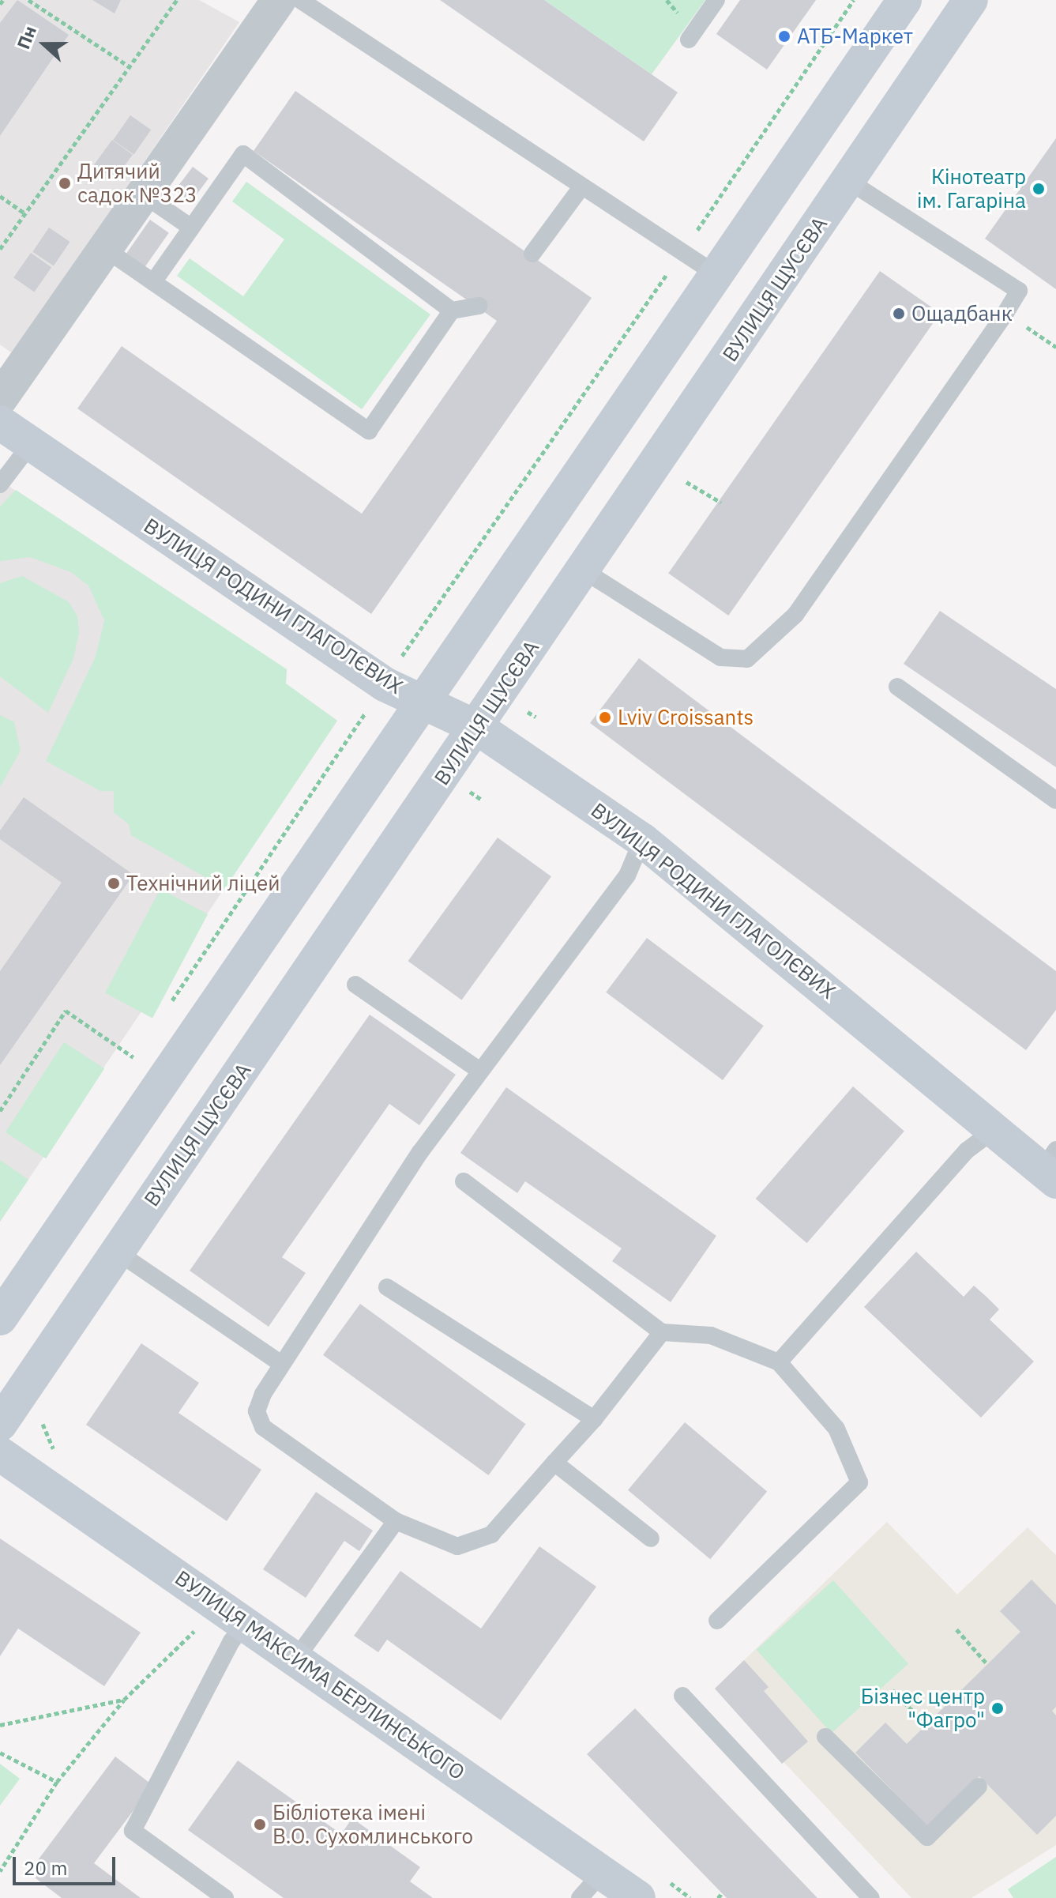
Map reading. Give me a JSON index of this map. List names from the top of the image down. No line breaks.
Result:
{"streets":{"main road":["ВУЛИЦЯ ЩУСЄВА","ВУЛИЦЯ РОДИНИ ГЛАГОЛЄВИХ","ВУЛИЦЯ МАКСИМА БЕРЛИНСЬКОГО"]},"crossings":[["ВУЛИЦЯ ЩУСЄВА","ВУЛИЦЯ РОДИНИ ГЛАГОЛЄВИХ"]],"places":["АТБ-Маркет","Дитячий садок №323","Кінотеатр ім. Гагаріна","Ощадбанк","Lviv Croissants","Технічний ліцей","Бізнес центр \"Фагро\"","Бібліотека імені В.О. Сухомлинського"],"scale_bar":"20 m","north":"left"}
